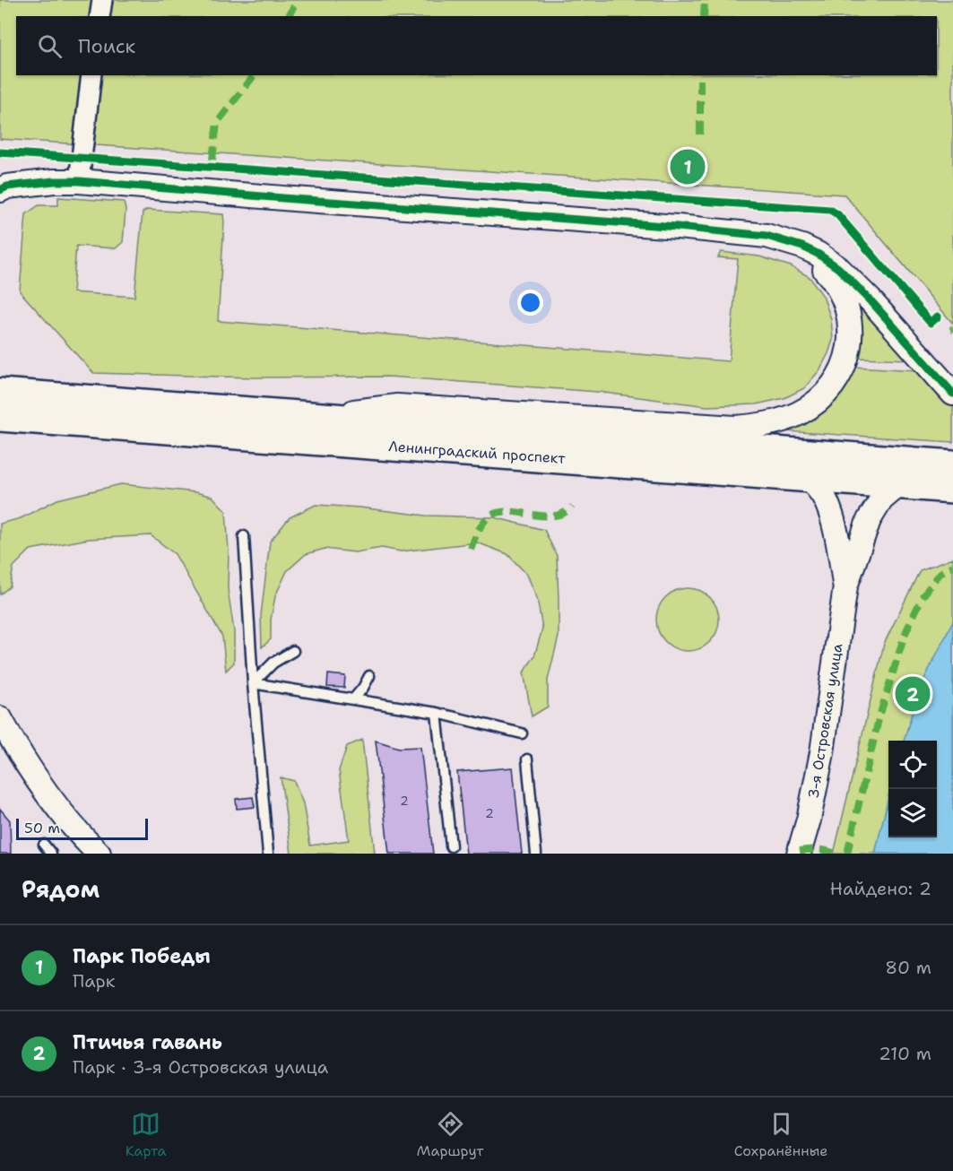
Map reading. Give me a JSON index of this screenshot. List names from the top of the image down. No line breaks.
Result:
{"streets":{"main road":["Ленинградский проспект"],"street":["3-я Островская улица"]},"house_numbers":["2","2"],"scale_bar":"50 m","page":{"search":"Поиск","pins":["1","2"],"scale":"50 m","heading":["Рядом","Найдено: 2"],"list":[{"mark":"1","name":"Парк Победы","note":"Парк","value":"80 m"},{"mark":"2","name":"Птичья гавань","note":"Парк · 3-я Островская улица","value":"210 m"}],"nav":["Карта","Маршрут","Сохранённые"]}}
